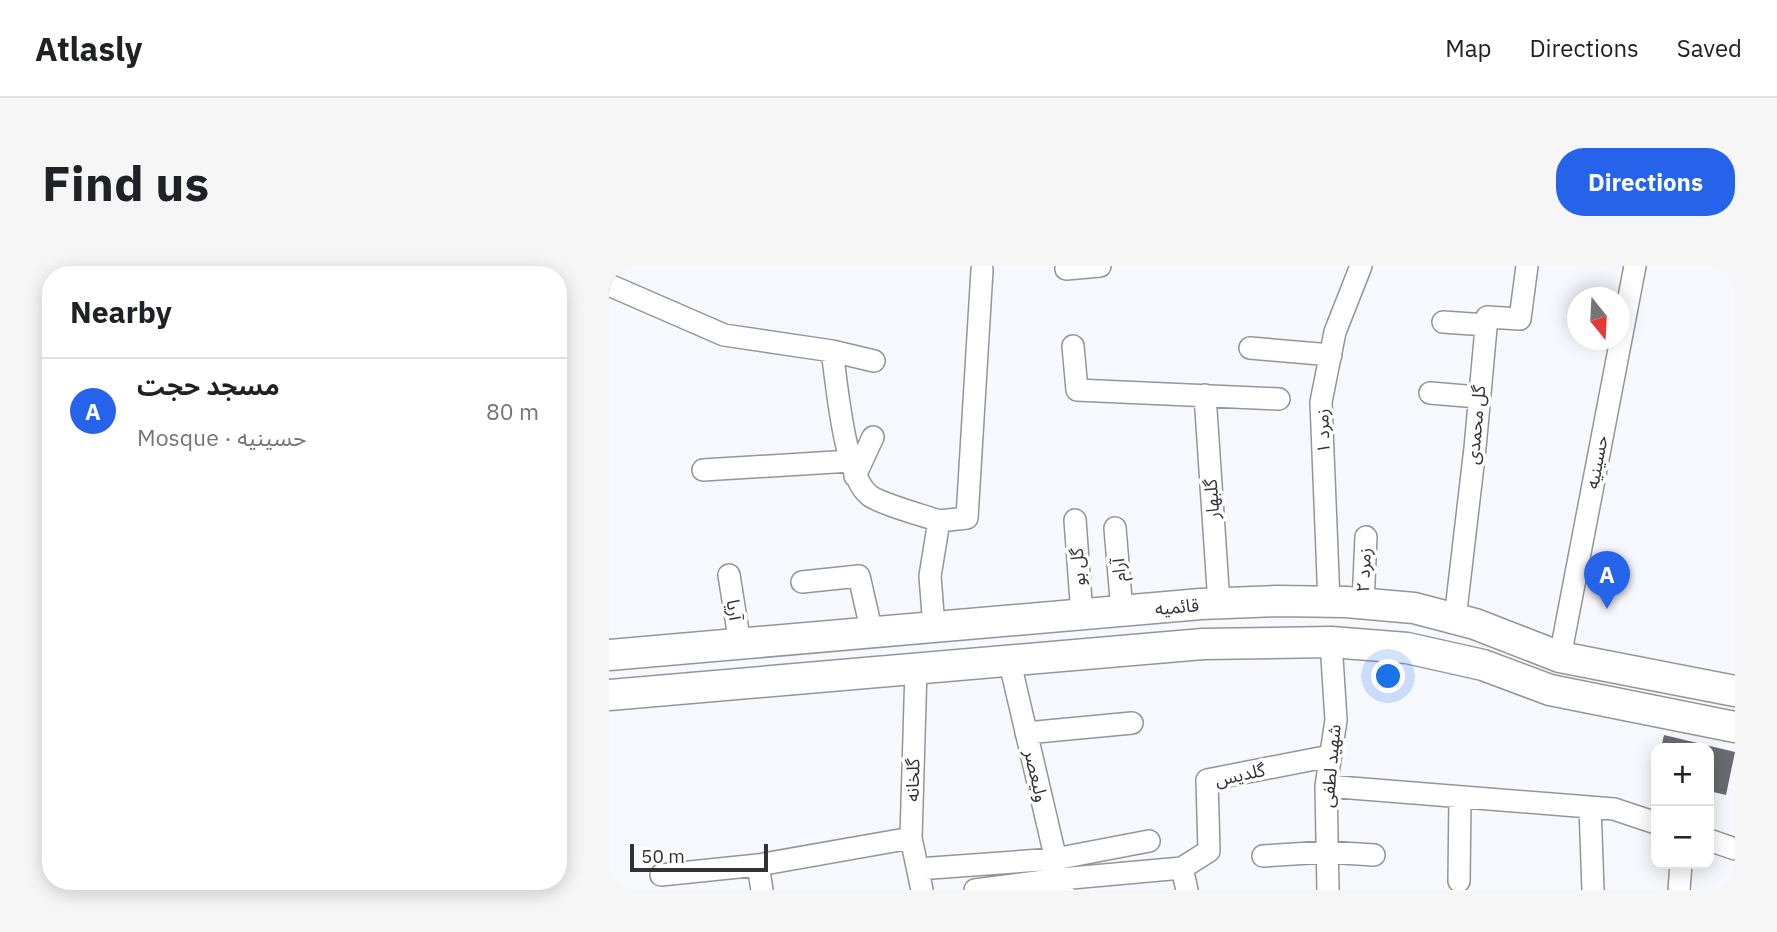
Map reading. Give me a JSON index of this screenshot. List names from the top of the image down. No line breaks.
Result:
{"streets":{"main road":["قائمیه"],"street":["گل محمدی","زمرد ۱","حسینیه","گلبهار","گل بو","آرام","زمرد ۲","آریا","شهید لطفی","گلدیس","ولیعصر","گلخانه"]},"crossings":[["گل محمدی","قائمیه"],["زمرد ۱","قائمیه"],["حسینیه","قائمیه"],["گلبهار","قائمیه"],["گل بو","قائمیه"],["آرام","قائمیه"],["زمرد ۲","قائمیه"],["قائمیه","آریا"],["شهید لطفی","گلدیس"]],"scale_bar":"50 m","north":"bottom","page":{"header":"Atlasly","nav":["Map","Directions","Saved"],"buttons":"Directions","title":"Find us","heading":"Nearby","list":[{"mark":"A","name":"مسجد حجت","note":"Mosque · حسینیه","value":"80 m"}],"pins":"A","map_buttons":["+","−"],"scale":"50 m"}}
